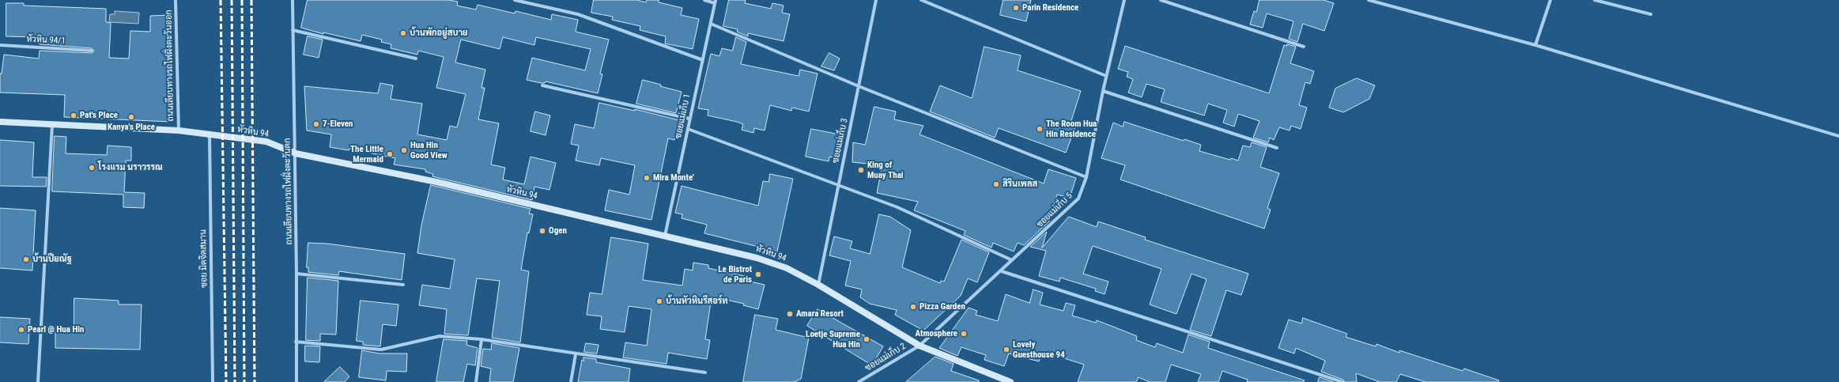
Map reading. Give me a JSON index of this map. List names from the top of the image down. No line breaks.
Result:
{"streets":{"street":["หัวหิน 94/1","ถนนเลียบทางรถไฟฝั่งตะวันออก","ซอยแม่เก็บ 1","หัวหิน 94","ซอยแม่เก็บ 3","ถนนเลียบทางรถไฟฝั่งตะวันตก","ซอยแม่เก็บ 5","ซอย มิตจิตสมาน","ซอยแม่เก็บ 2"]},"crossings":[["ถนนเลียบทางรถไฟฝั่งตะวันออก","หัวหิน 94"],["ซอยแม่เก็บ 1","หัวหิน 94"],["หัวหิน 94","ซอยแม่เก็บ 3"],["หัวหิน 94","ถนนเลียบทางรถไฟฝั่งตะวันตก"],["หัวหิน 94","ซอยแม่เก็บ 5"],["หัวหิน 94","ซอย มิตจิตสมาน"],["หัวหิน 94","ซอยแม่เก็บ 2"],["ซอยแม่เก็บ 5","ซอยแม่เก็บ 2"]],"places":["Parin Residence","บ้านพักอยู่สบาย","Pat's Place","Kanya's Place","7-Eleven","The Room Hua Hin Residence","Hua Hin Good View","The Little Mermaid","โรงแรม นราวรรณ","King of Muay Thai","Mira Monte’","สิรินเพลส","Ogen","บ้านปียณัฐ","Le Bistrot de Paris","บ้านหัวหินรีสอร์ท","Pizza Garden","Amara Resort","Pearl @ Hua Hin","Atmosphere","Loetje Supreme Hua Hin","Lovely Guesthouse 94"]}
